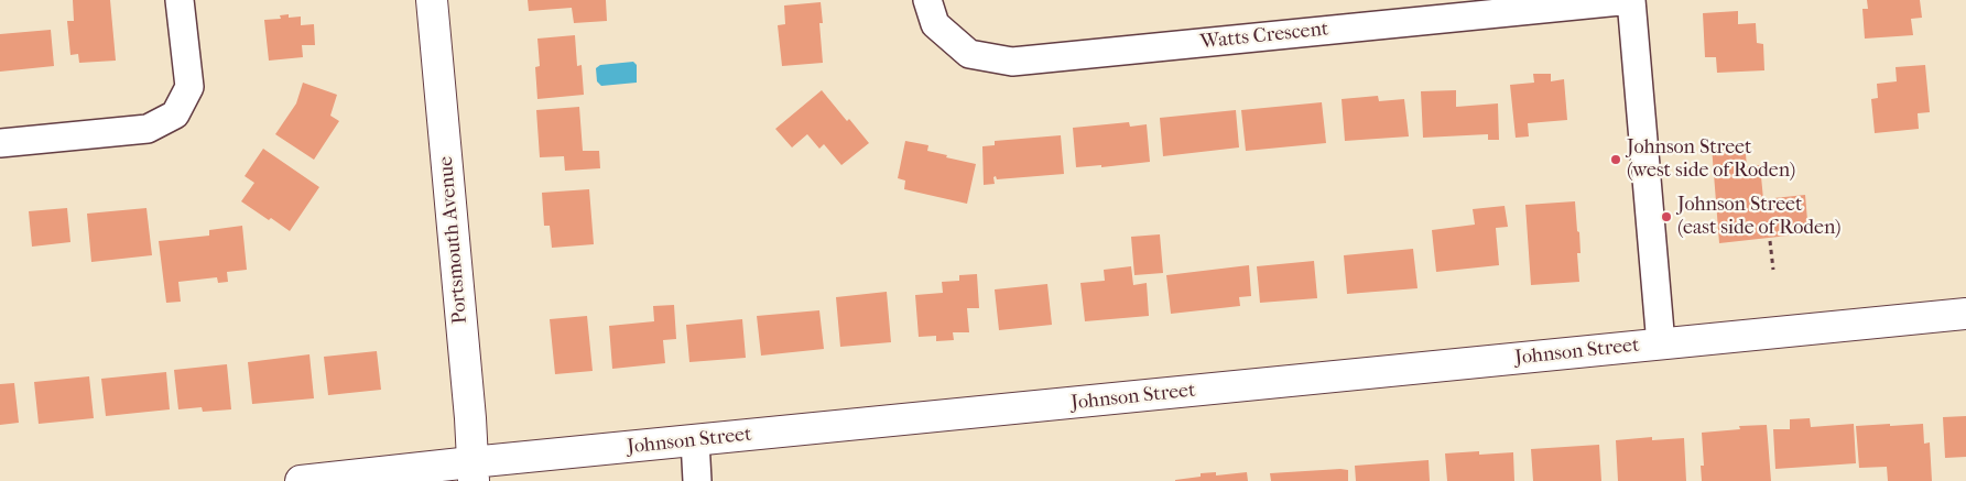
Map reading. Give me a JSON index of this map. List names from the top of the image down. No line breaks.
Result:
{"streets":{"main road":["Portsmouth Avenue","Johnson Street"],"street":["Watts Crescent"]},"crossings":[["Portsmouth Avenue","Johnson Street"]],"places":["Johnson Street (west side of Roden)","Johnson Street (east side of Roden)"]}
